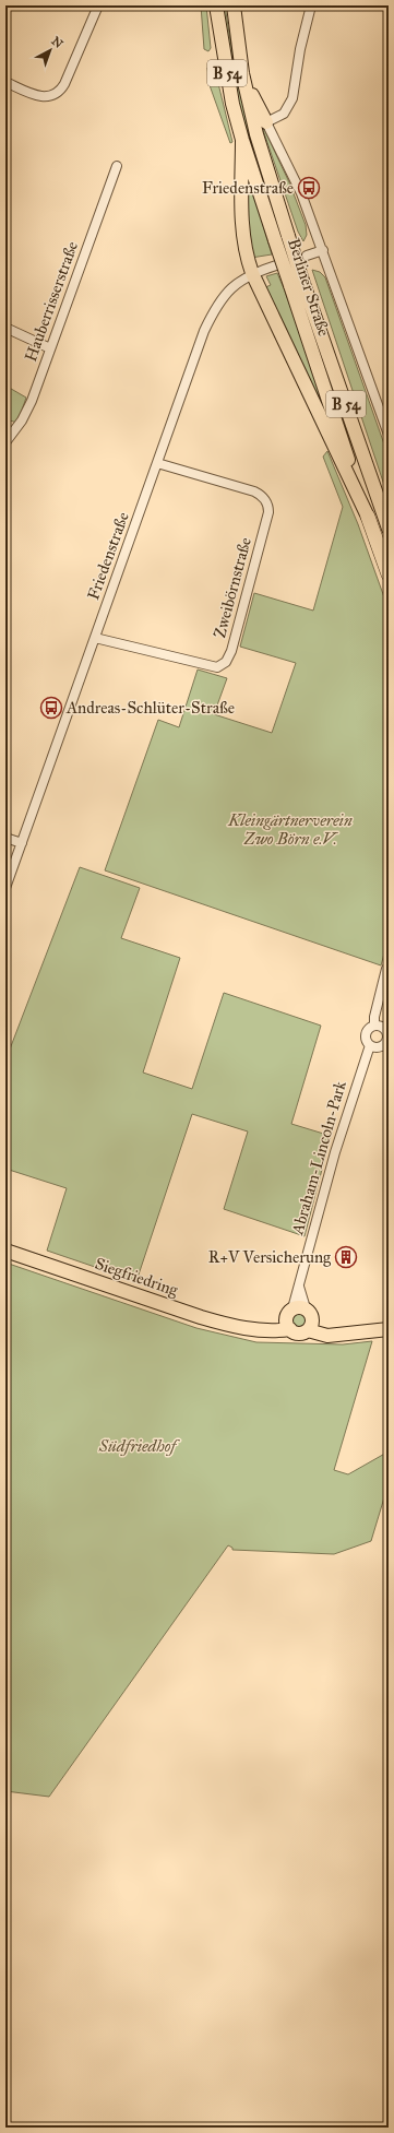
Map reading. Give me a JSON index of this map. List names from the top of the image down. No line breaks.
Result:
{"streets":{"highway":["B 54","Berliner Straße"],"main road":["Siegfriedring"],"street":["Hauberrisserstraße","Friedenstraße","Zweibörnstraße","Abraham-Lincoln-Park"]},"crossings":[["Friedenstraße","Zweibörnstraße"],["Abraham-Lincoln-Park","Siegfriedring"]],"parks":["Kleingärtnerverein Zwo Börn e.V.","Südfriedhof"],"places":{"bus stop":["Friedenstraße","Andreas-Schlüter-Straße"],"building":["R+V Versicherung"]},"north":"top right"}
